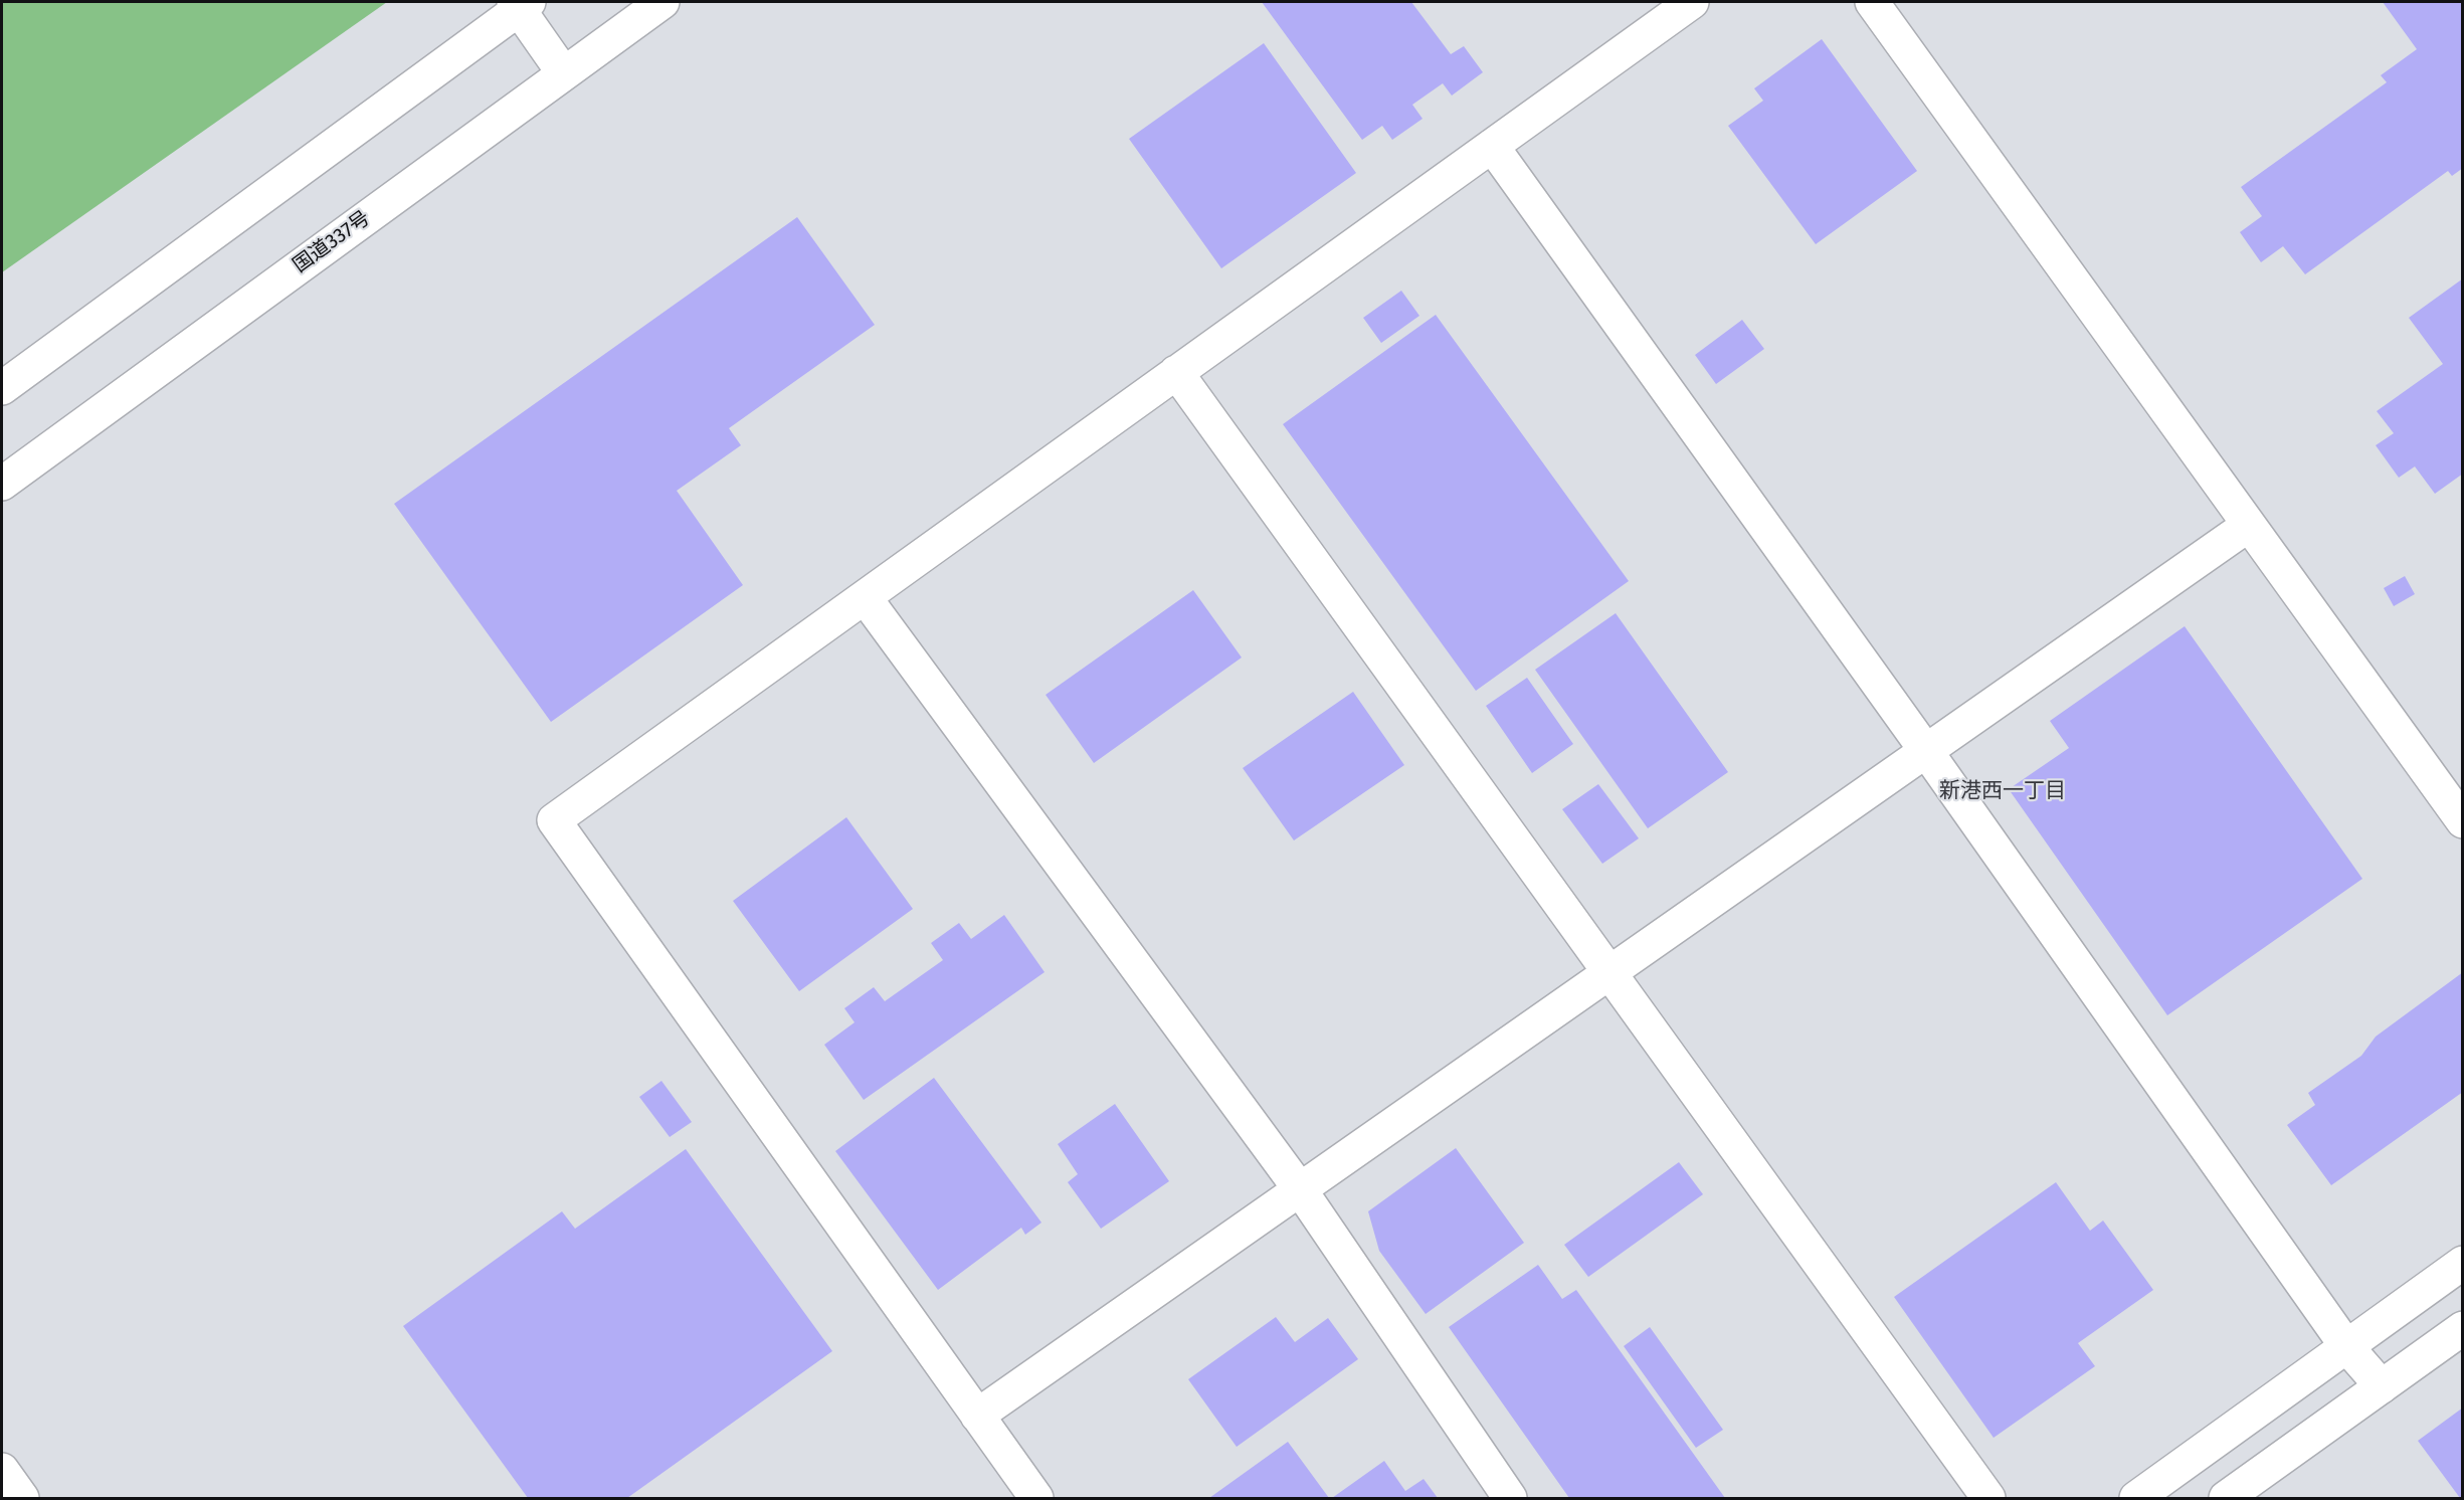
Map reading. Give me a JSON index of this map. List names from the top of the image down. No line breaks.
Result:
{"streets":{"main road":["国道337号"]},"districts":["新港西一丁目"]}
